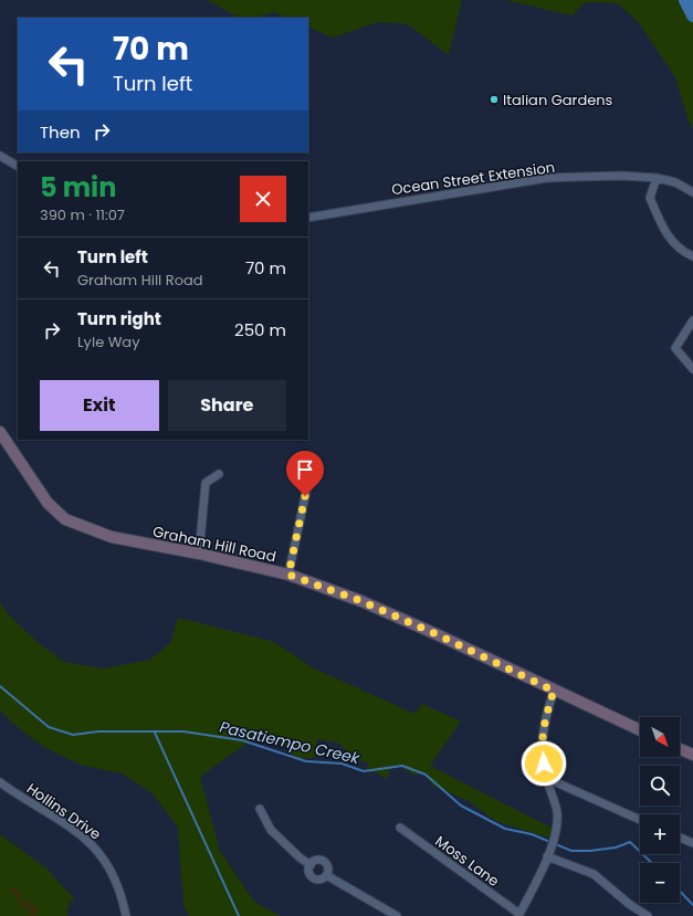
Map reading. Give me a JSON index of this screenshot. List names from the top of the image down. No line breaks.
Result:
{"streets":{"main road":["Graham Hill Road"],"street":["Ocean Street Extension","Hollins Drive","Moss Lane"]},"water":["Pasatiempo Creek"],"places":["Italian Gardens"],"north":"bottom right","page":{"turn":["70 m","Turn left"],"then":"Then","heading":["5 min","390 m · 11:07"],"list":[{"name":"Turn left","note":"Graham Hill Road","value":"70 m"},{"name":"Turn right","note":"Lyle Way","value":"250 m"}],"buttons":["Exit","Share"],"map_buttons":["+","−"]}}
